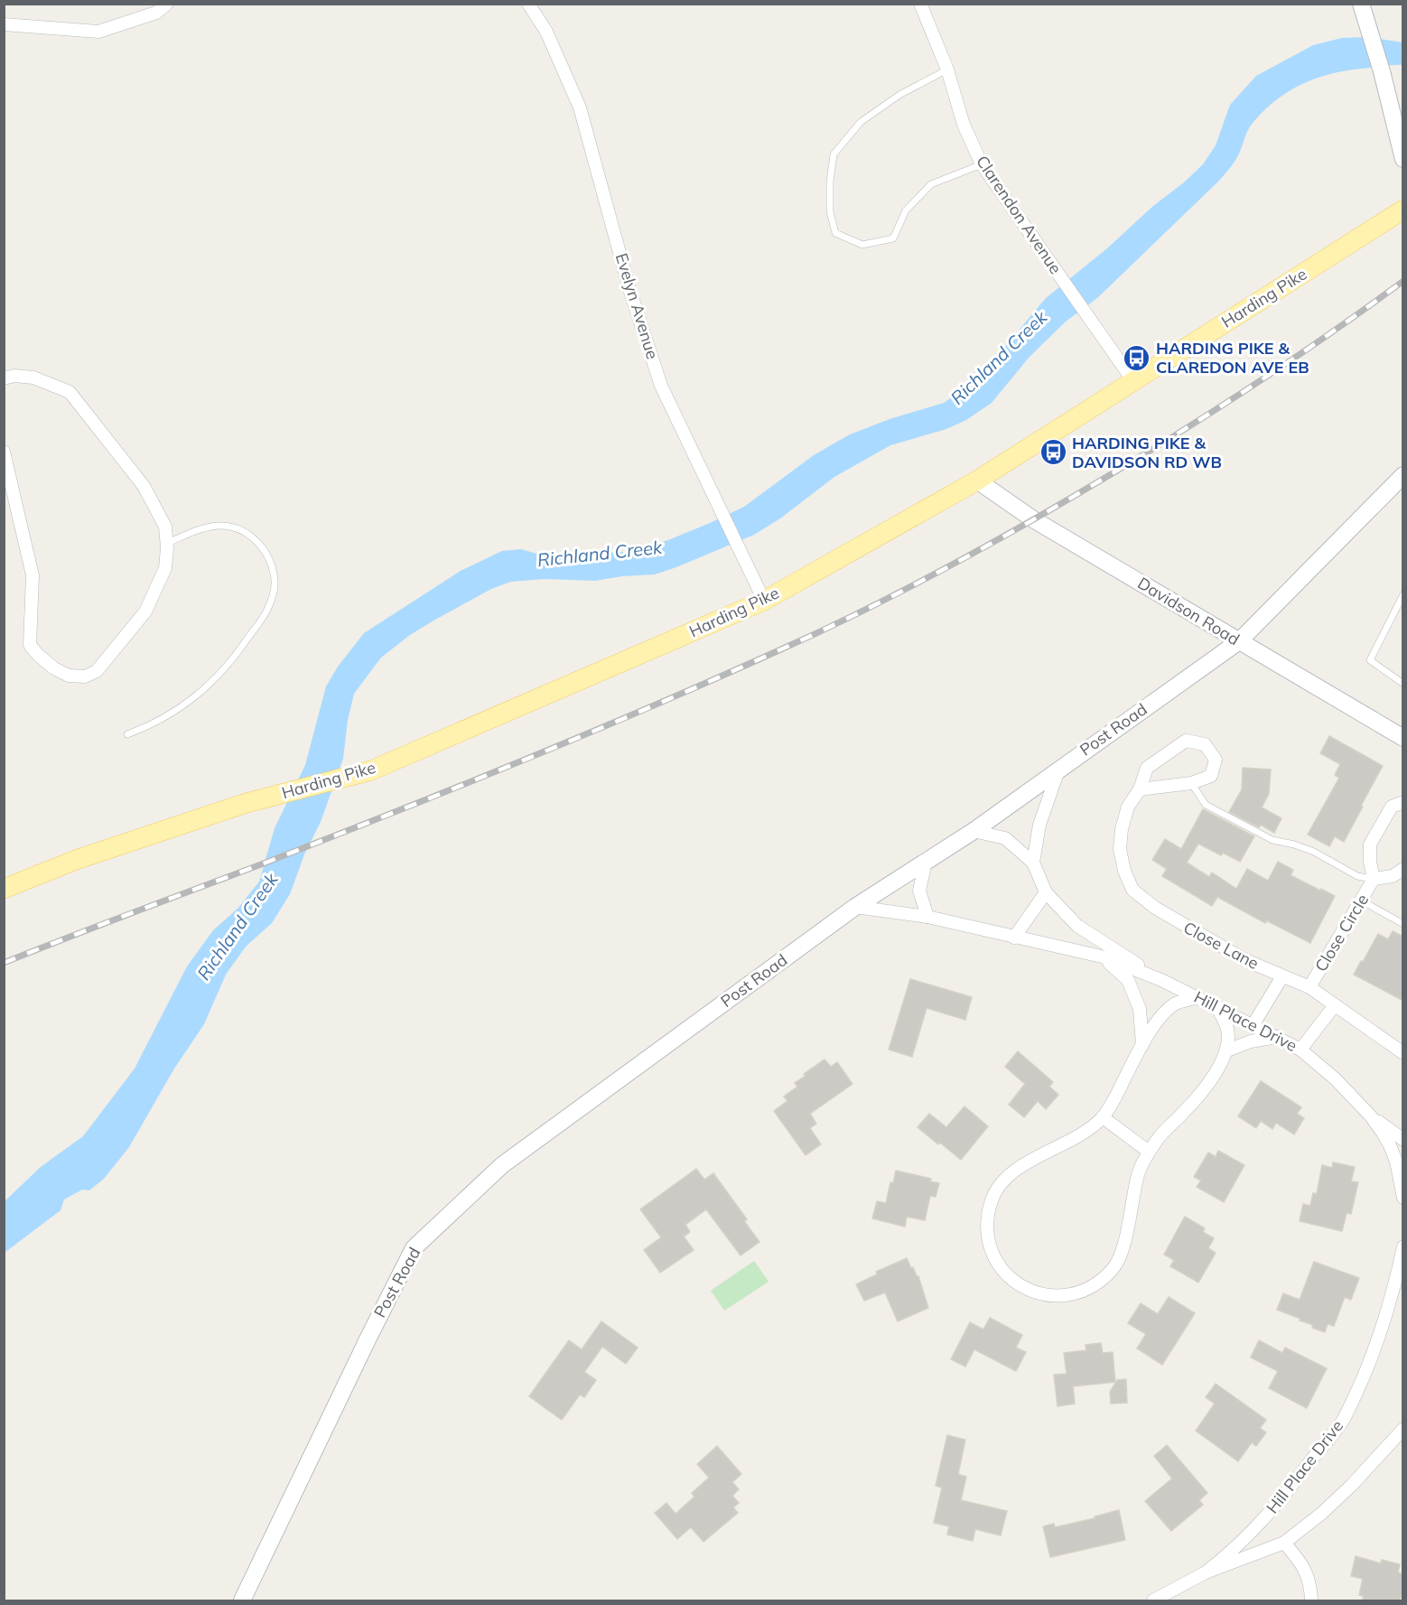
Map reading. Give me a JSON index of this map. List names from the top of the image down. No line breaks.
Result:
{"streets":{"main road":["Harding Pike"],"street":["Clarendon Avenue","Evelyn Avenue","Davidson Road","Post Road","Close Circle","Close Lane","Hill Place Drive"]},"crossings":[["Clarendon Avenue","Harding Pike"],["Harding Pike","Evelyn Avenue"],["Harding Pike","Davidson Road"],["Davidson Road","Post Road"],["Post Road","Hill Place Drive"],["Close Circle","Close Lane"]],"water":["Richland Creek"],"places":{"bus stop":["HARDING PIKE & CLAREDON AVE EB","HARDING PIKE & DAVIDSON RD WB"]}}
